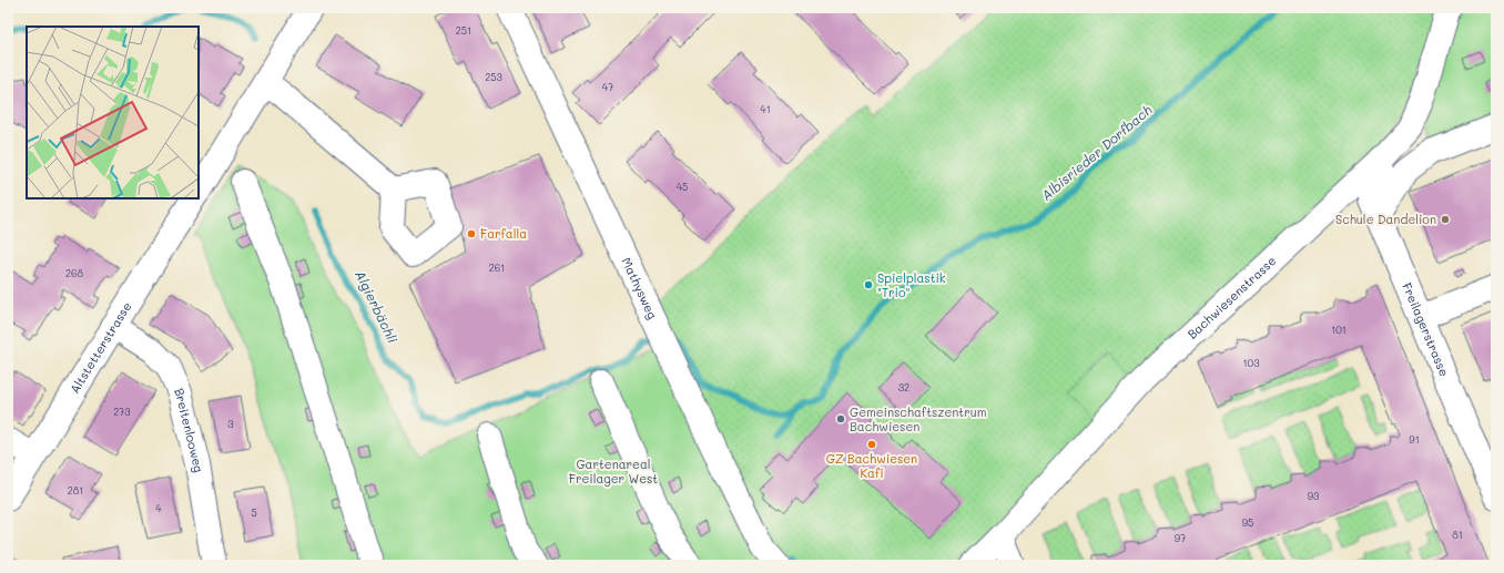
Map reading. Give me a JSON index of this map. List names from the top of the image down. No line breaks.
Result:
{"streets":{"street":["Mathysweg","Bachwiesenstrasse","Freilagerstrasse","Altstetterstrasse","Breitenlooweg"]},"crossings":[["Bachwiesenstrasse","Freilagerstrasse"],["Altstetterstrasse","Breitenlooweg"]],"water":["Albisrieder Dorfbach","Algierbächli"],"parks":["Gartenareal Freilager West"],"places":["Schule Dandelion","Farfalla","Spielplastik \"Trio\"","Gemeinschaftszentrum Bachwiesen","GZ Bachwiesen Kafi"],"house_numbers":["251","253","47","41","45","261","268","101","103","32","273","3","91","281","93","4","5","95","81","97"]}
